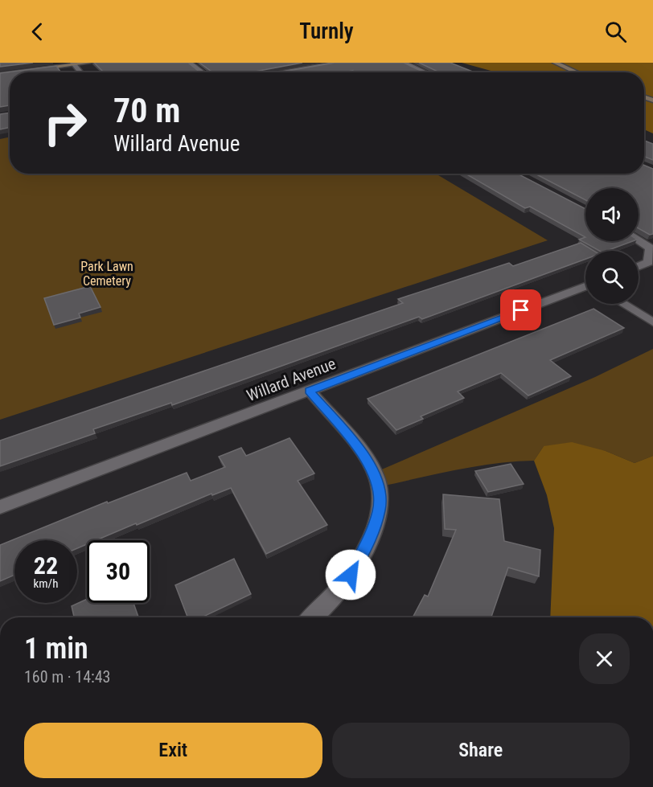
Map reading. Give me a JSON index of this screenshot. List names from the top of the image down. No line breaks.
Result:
{"streets":{"street":["Willard Avenue"]},"parks":["Park Lawn Cemetery"],"page":{"header":"Turnly","turn":["70 m","Willard Avenue"],"speed":"22 km/h","limit":"30","heading":["1 min","160 m · 14:43"],"buttons":["Exit","Share"]}}
